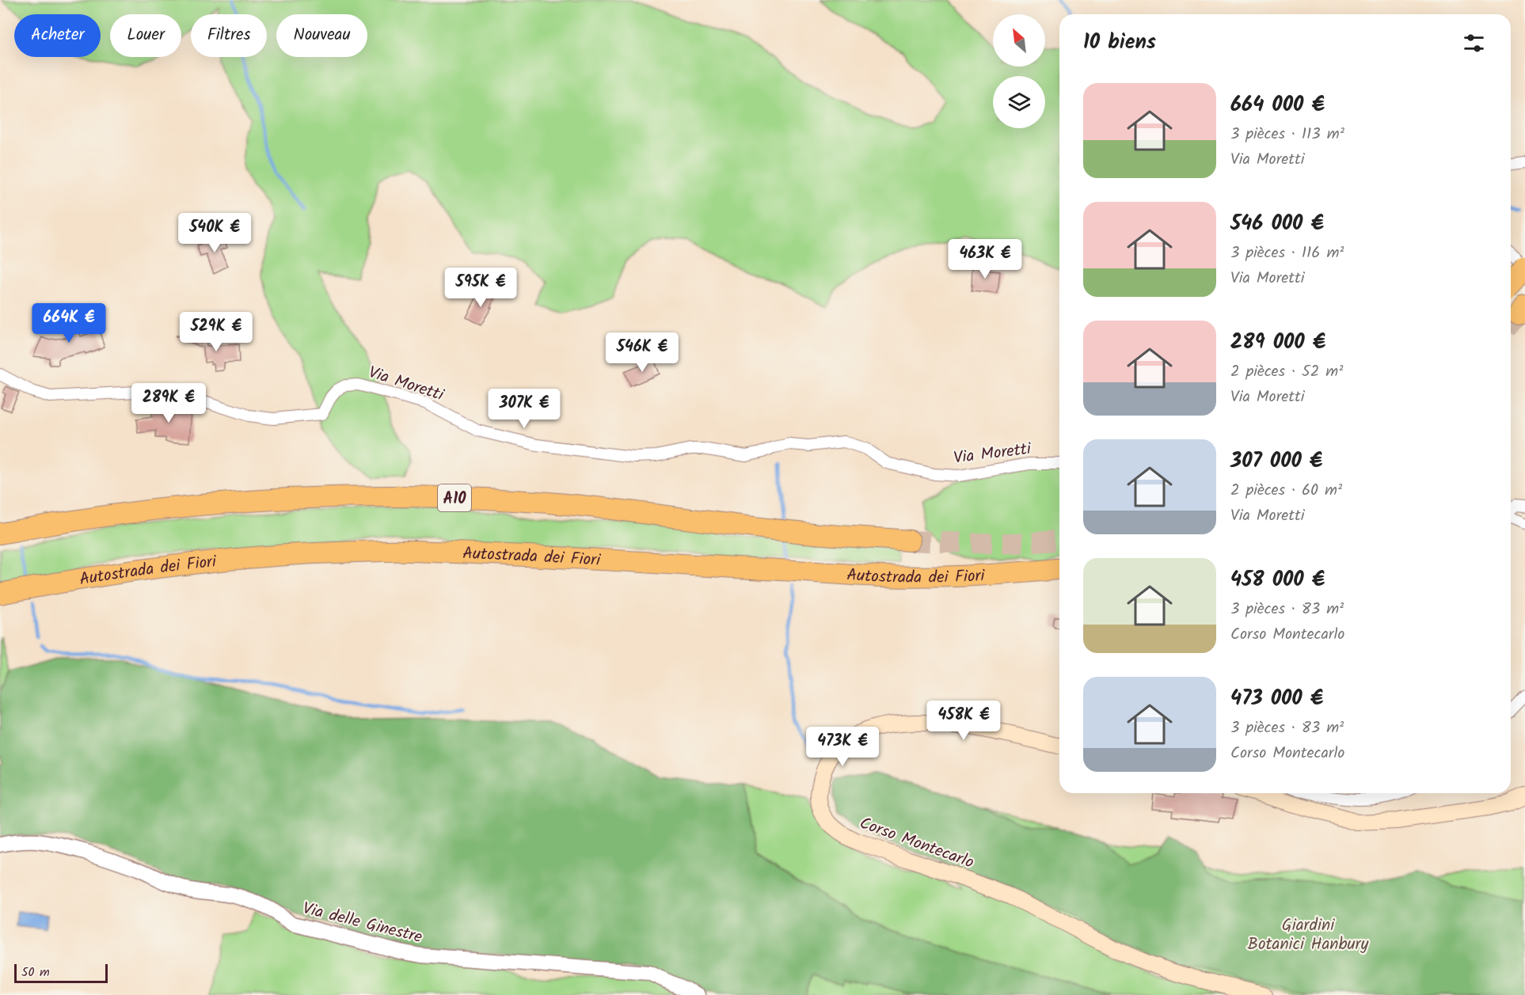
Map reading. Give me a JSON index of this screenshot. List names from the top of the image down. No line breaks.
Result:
{"streets":{"highway":["A10","Autostrada dei Fiori"],"main road":["Corso Montecarlo"],"street":["Via Moretti","Via delle Ginestre"]},"parks":["Giardini Botanici Hanbury"],"scale_bar":"50 m","north":"top left","page":{"chip":["Acheter","Louer","Filtres","Nouveau"],"heading":"10 biens","list":[{"name":"664 000 €","note":"3 pièces · 113 m² · Via Moretti"},{"name":"546 000 €","note":"3 pièces · 116 m² · Via Moretti"},{"name":"289 000 €","note":"2 pièces · 52 m² · Via Moretti"},{"name":"307 000 €","note":"2 pièces · 60 m² · Via Moretti"},{"name":"458 000 €","note":"3 pièces · 83 m² · Corso Montecarlo"},{"name":"473 000 €","note":"3 pièces · 83 m² · Corso Montecarlo"}],"price":["540K €","463K €","595K €","664K €","529K €","546K €","289K €","307K €","458K €","473K €"],"scale":"50 m"}}
